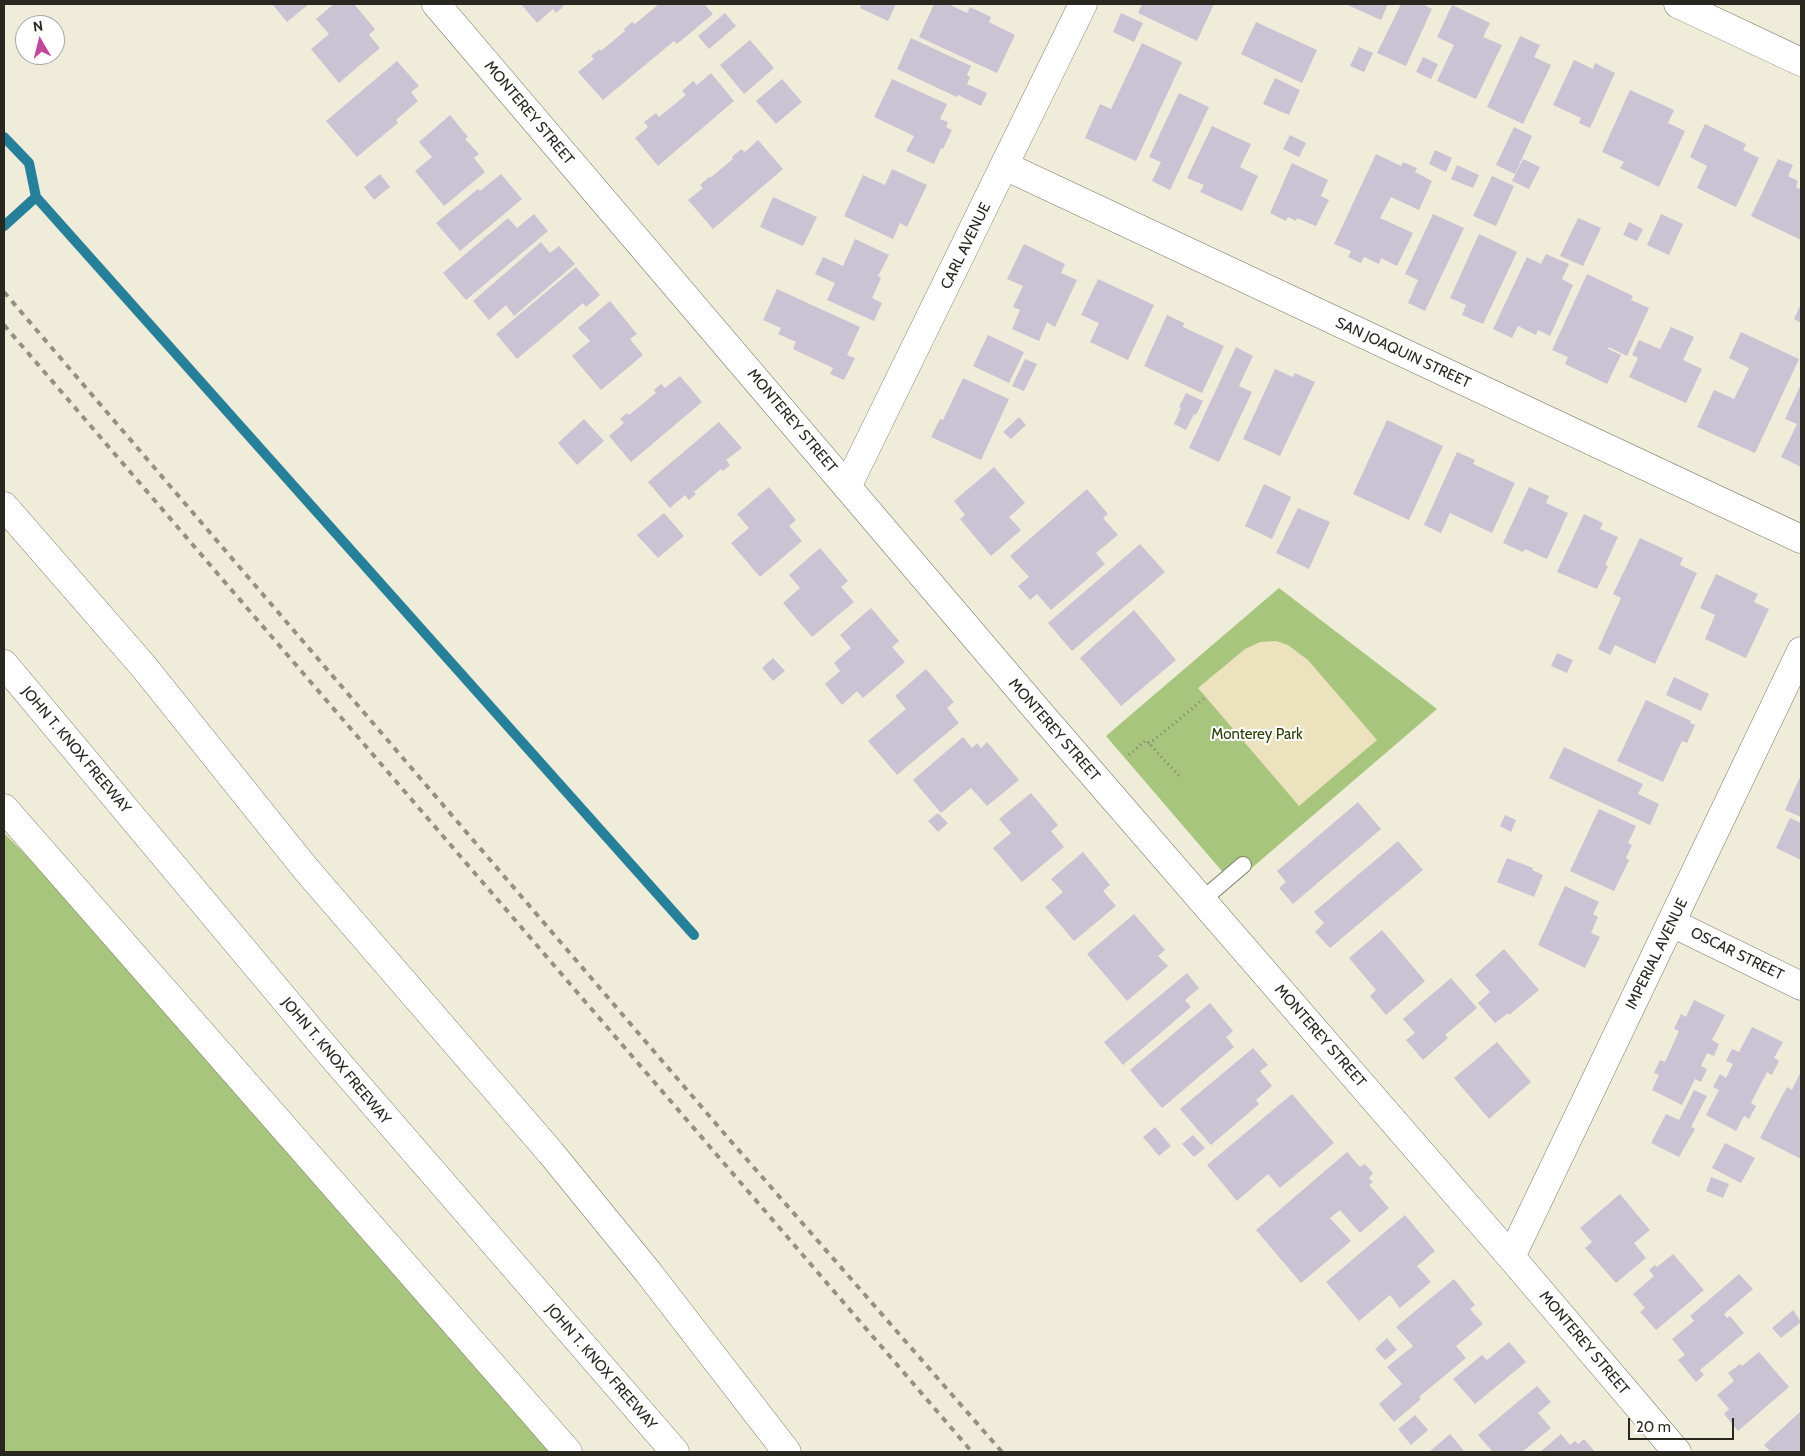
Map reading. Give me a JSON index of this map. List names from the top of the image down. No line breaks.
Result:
{"streets":{"main road":["MONTEREY STREET","CARL AVENUE","SAN JOAQUIN STREET","JOHN T. KNOX FREEWAY","IMPERIAL AVENUE","OSCAR STREET"]},"crossings":[["MONTEREY STREET","CARL AVENUE"],["MONTEREY STREET","IMPERIAL AVENUE"],["CARL AVENUE","SAN JOAQUIN STREET"],["IMPERIAL AVENUE","OSCAR STREET"]],"parks":["Monterey Park"],"scale_bar":"20 m","north":"top"}
